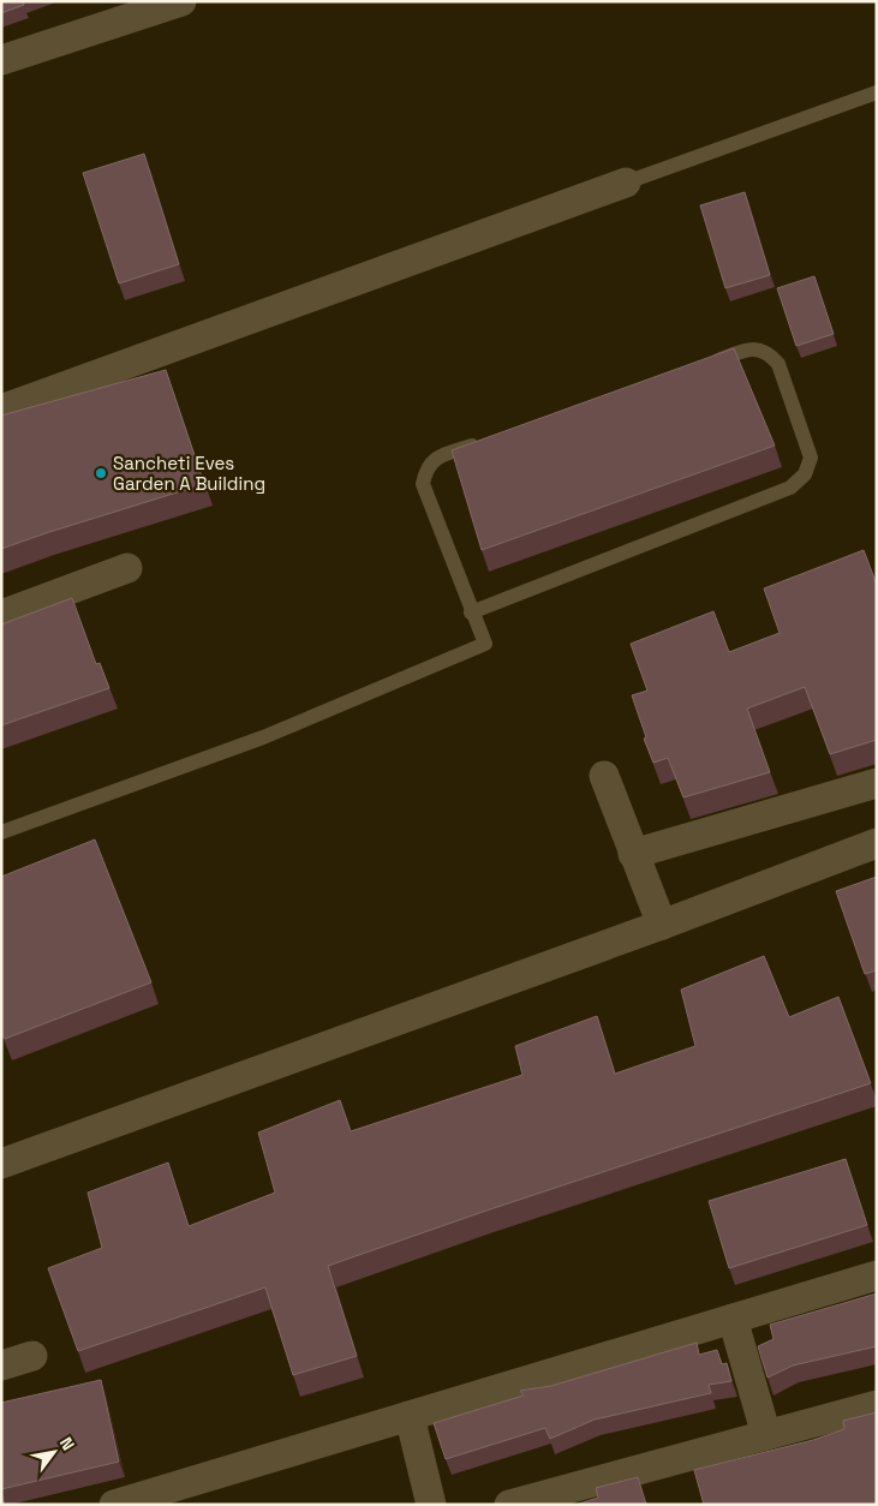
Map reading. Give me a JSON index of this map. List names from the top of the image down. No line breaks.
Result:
{"places":["Sancheti Eves Garden A Building"],"north":"top right"}
